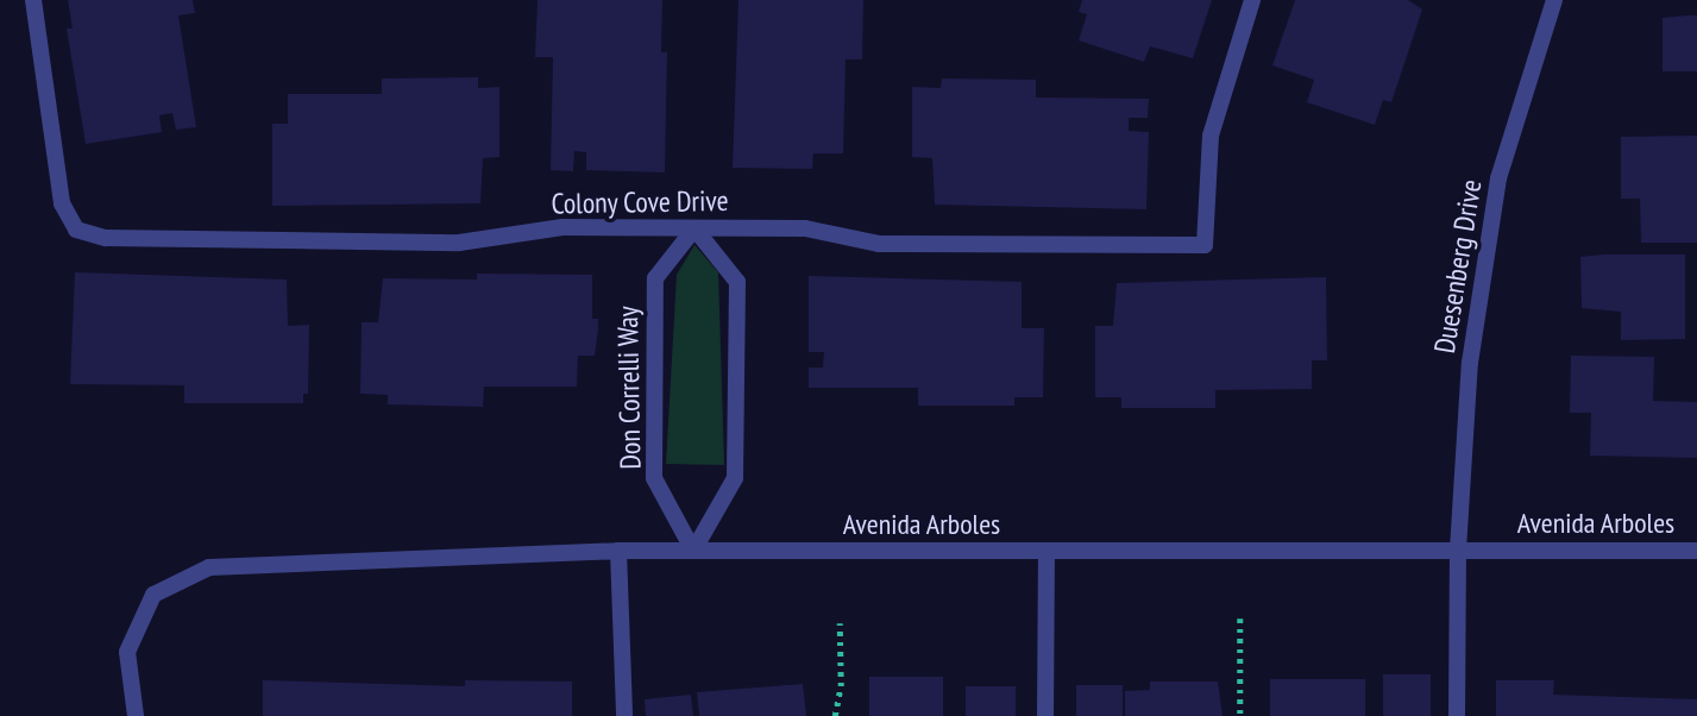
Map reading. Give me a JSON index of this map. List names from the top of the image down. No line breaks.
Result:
{"streets":{"street":["Colony Cove Drive","Duesenberg Drive","Don Correlli Way","Avenida Arboles"]},"crossings":[["Colony Cove Drive","Don Correlli Way"],["Duesenberg Drive","Avenida Arboles"],["Don Correlli Way","Avenida Arboles"]]}
